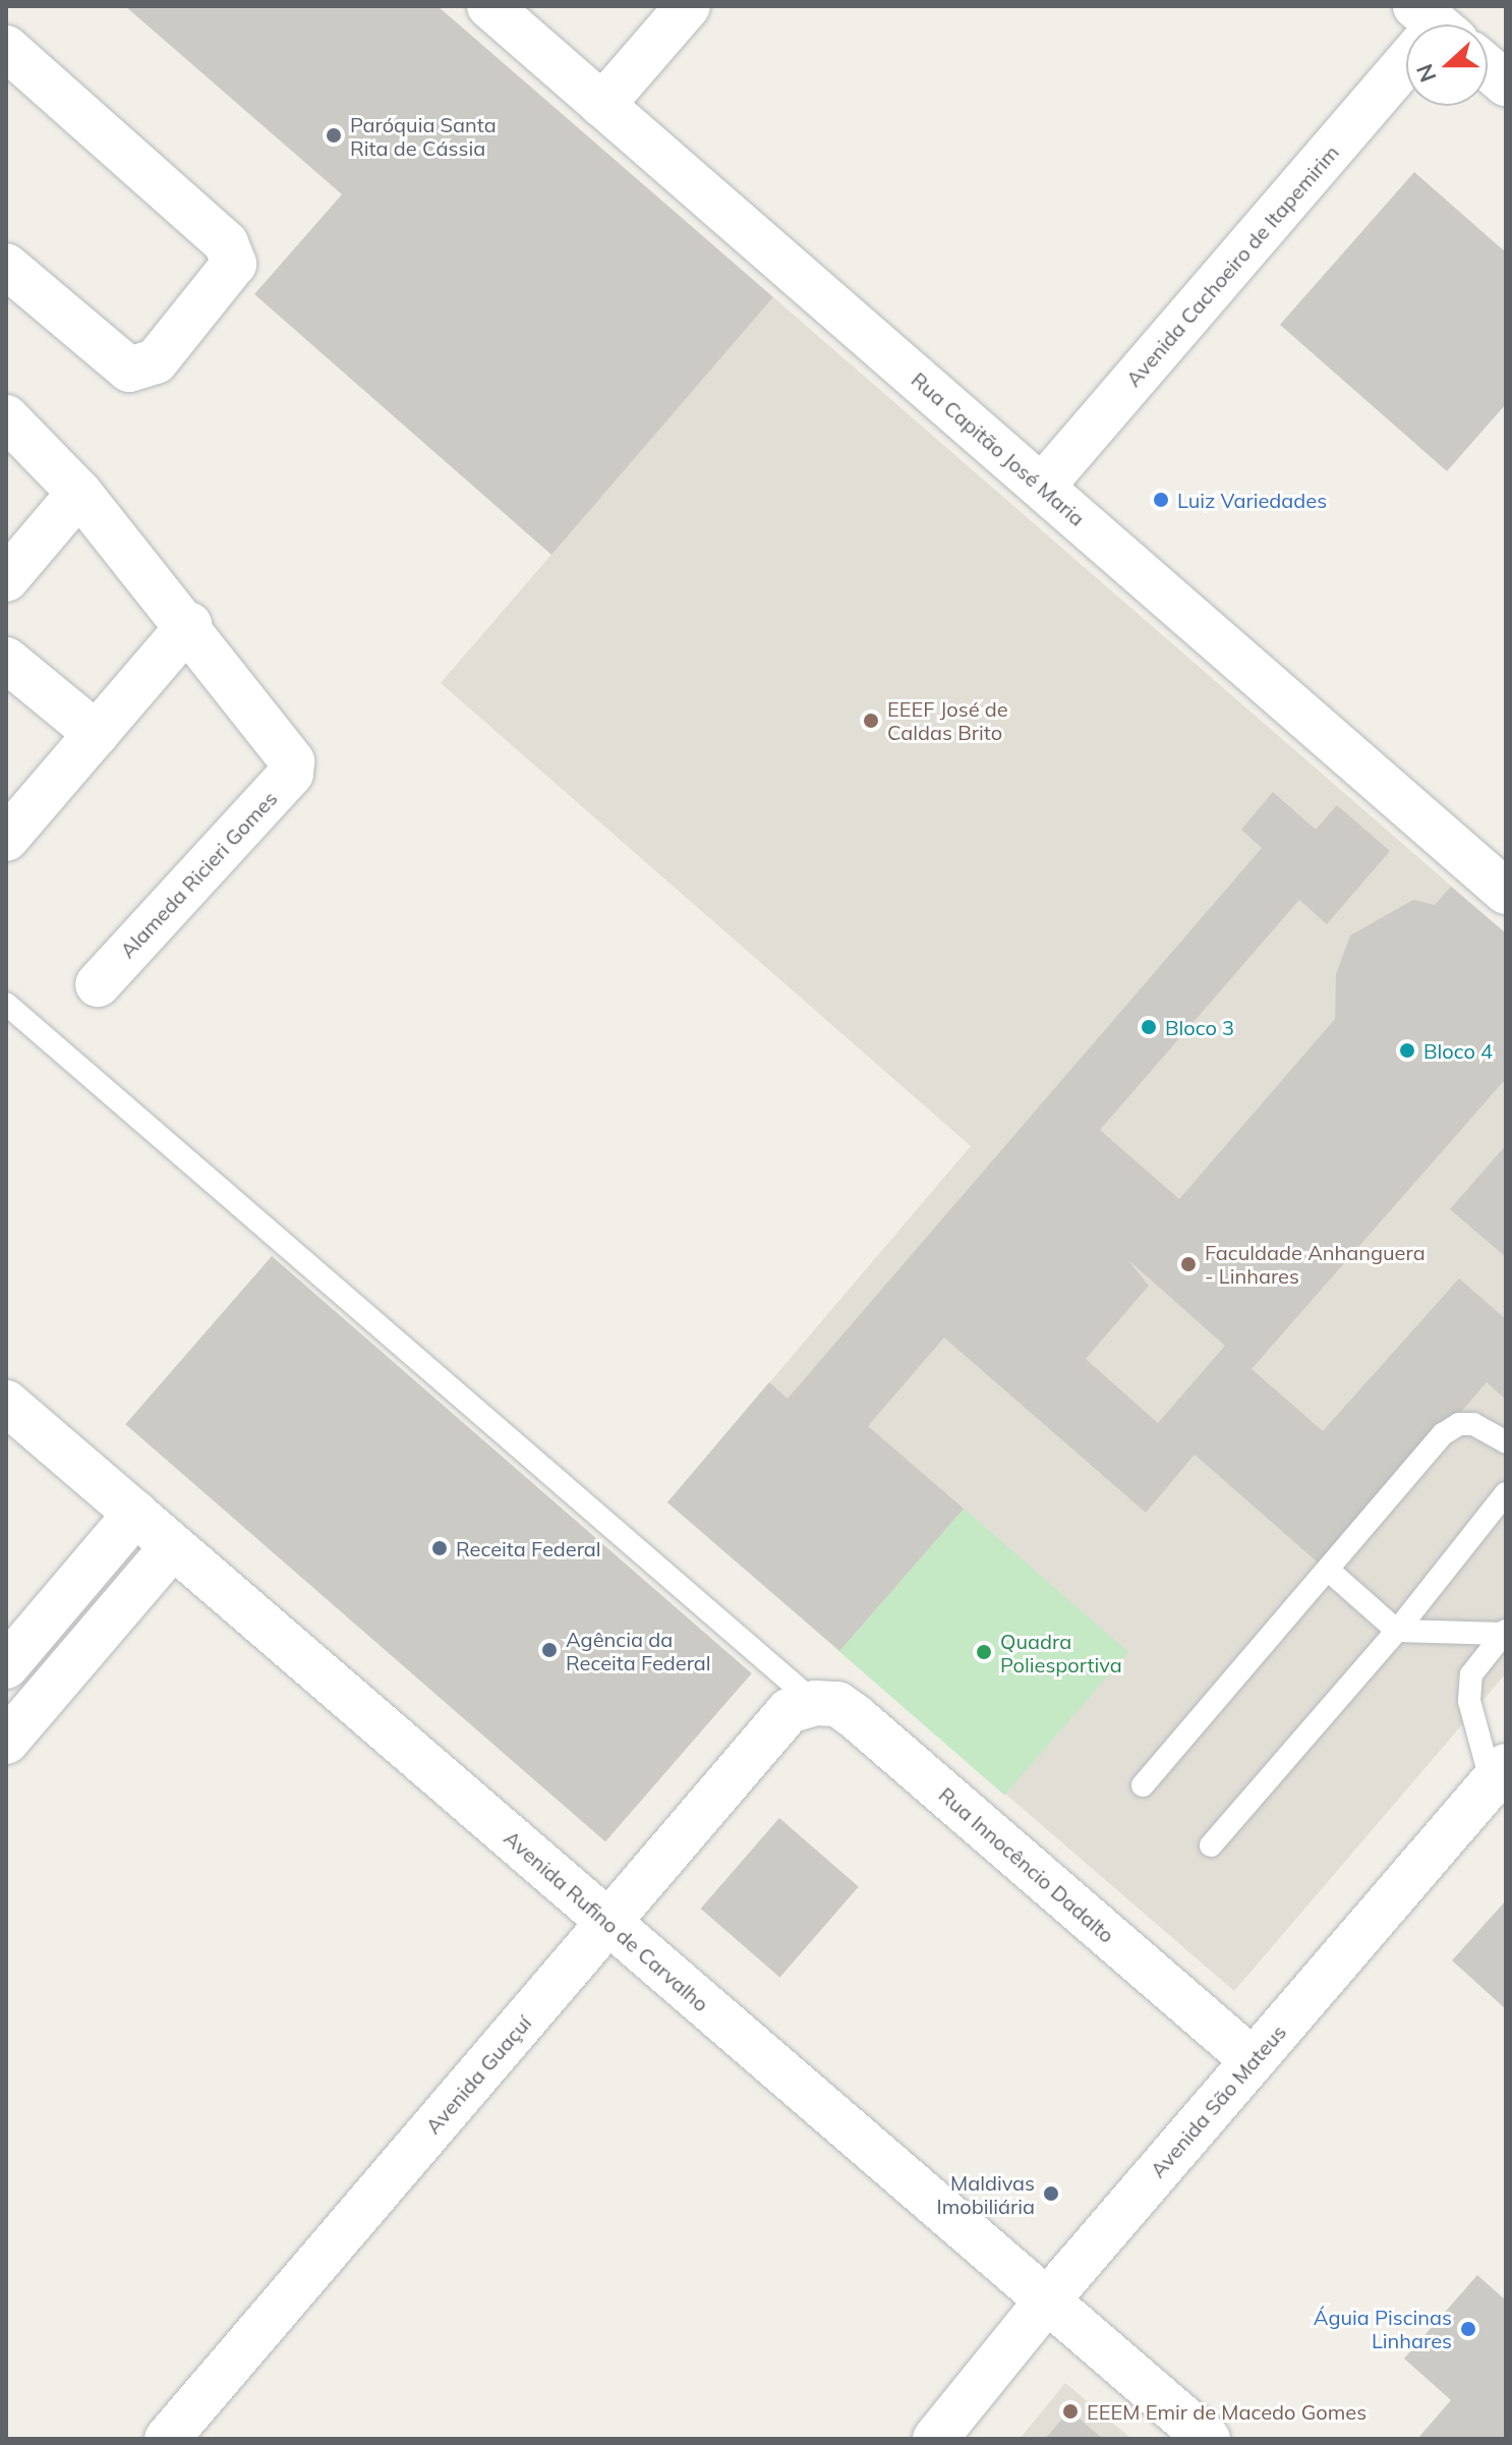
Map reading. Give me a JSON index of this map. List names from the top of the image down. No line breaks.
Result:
{"streets":{"street":["Avenida Cachoeiro de Itapemirim","Rua Capitão José Maria","Alameda Ricieri Gomes","Rua Innocêncio Dadalto","Avenida Rufino de Carvalho","Avenida Guaçuí","Avenida São Mateus"]},"crossings":[["Avenida Cachoeiro de Itapemirim","Rua Capitão José Maria"],["Rua Innocêncio Dadalto","Avenida Guaçuí"],["Rua Innocêncio Dadalto","Avenida São Mateus"],["Avenida Rufino de Carvalho","Avenida Guaçuí"],["Avenida Rufino de Carvalho","Avenida São Mateus"]],"places":["Paróquia Santa Rita de Cássia","Luiz Variedades","EEEF José de Caldas Brito","Bloco 3","Bloco 4","Faculdade Anhanguera - Linhares","Receita Federal","Agência da Receita Federal","Quadra Poliesportiva","Maldivas Imobiliária","Águia Piscinas Linhares","EEEM Emir de Macedo Gomes"],"north":"left"}
